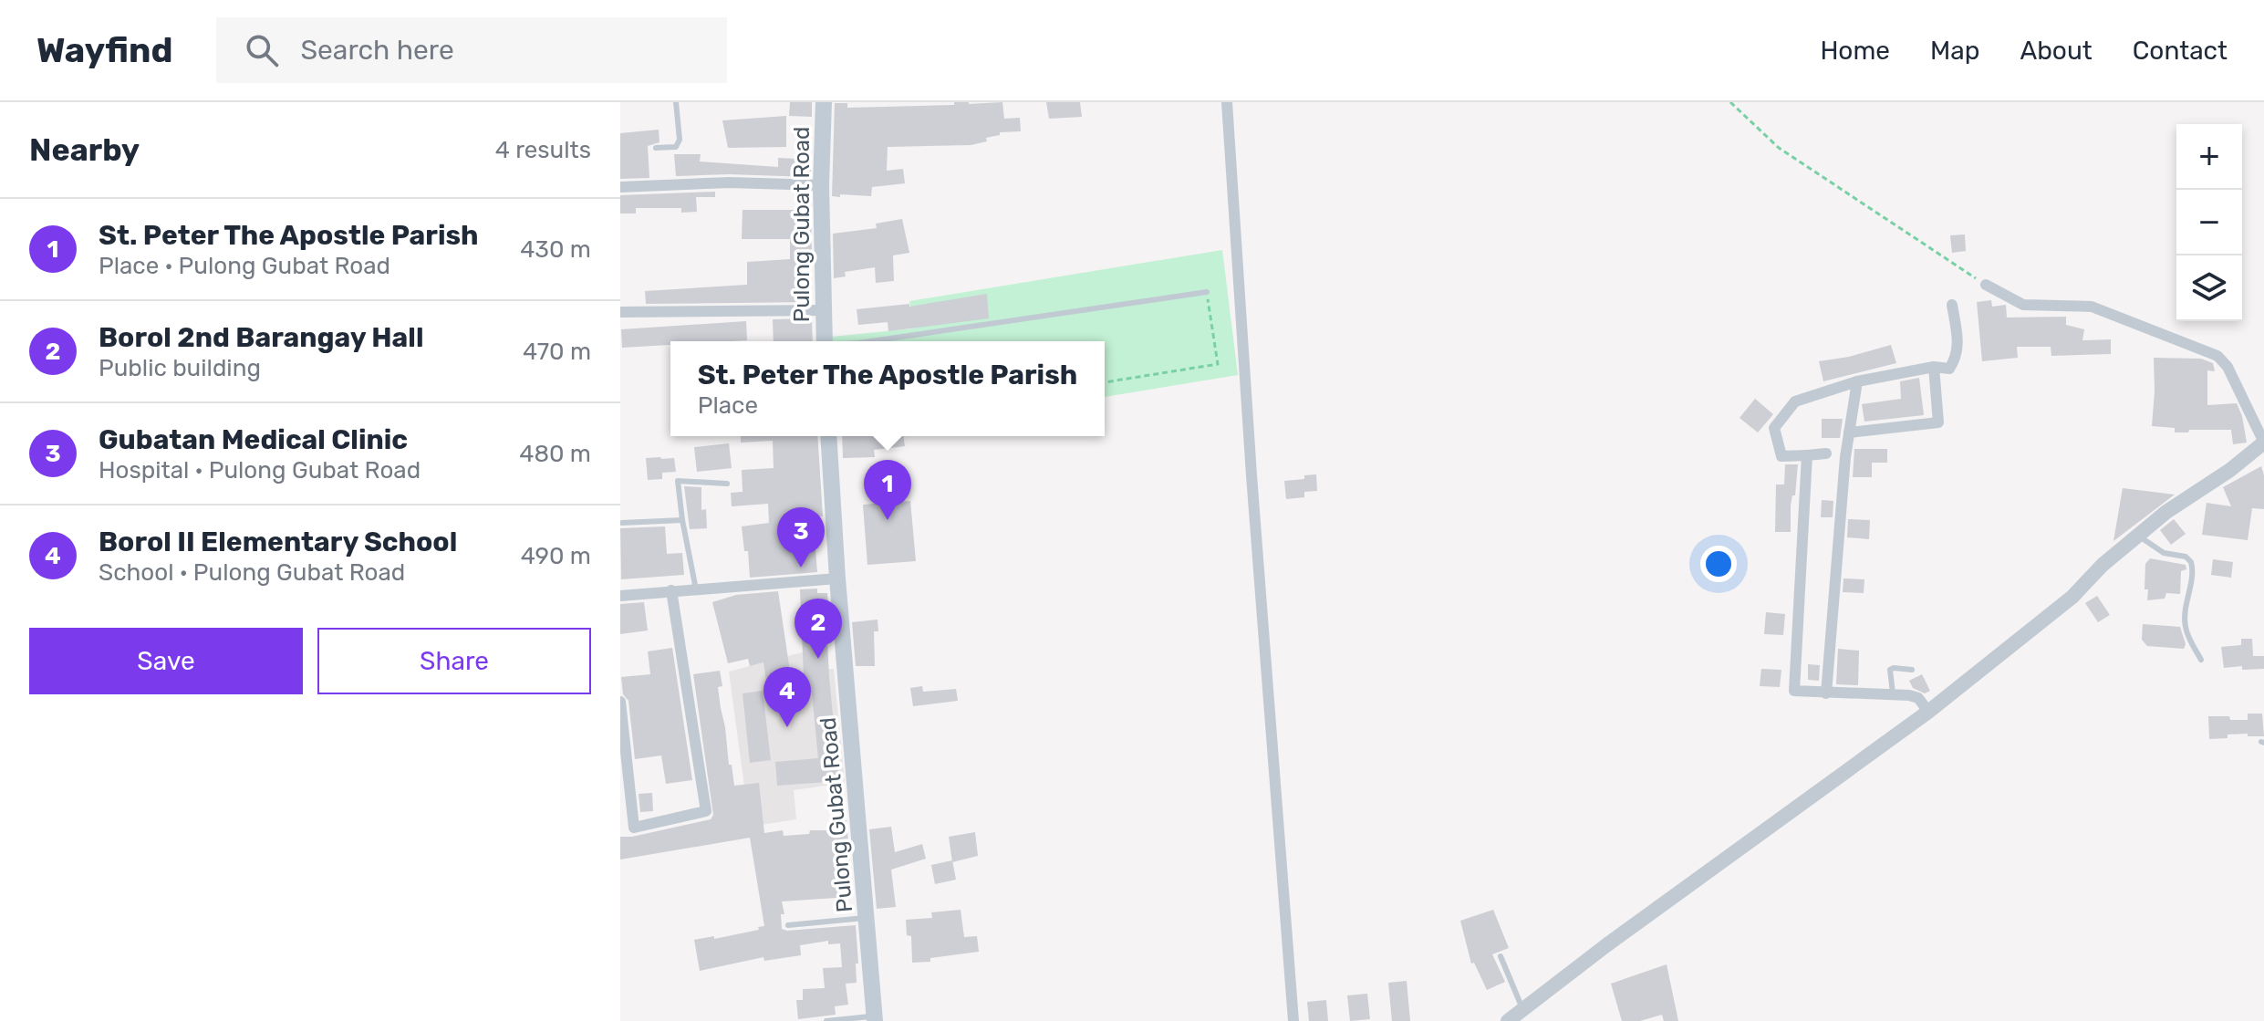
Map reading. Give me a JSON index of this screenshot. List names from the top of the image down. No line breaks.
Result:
{"streets":{"main road":["Pulong Gubat Road"]},"page":{"header":"Wayfind","search":"Search here","nav":["Home","Map","About","Contact"],"heading":["Nearby","4 results"],"map_buttons":["+","−"],"list":[{"mark":"1","name":"St. Peter The Apostle Parish","note":"Place · Pulong Gubat Road","value":"430 m"},{"mark":"2","name":"Borol 2nd Barangay Hall","note":"Public building","value":"470 m"},{"mark":"3","name":"Gubatan Medical Clinic","note":"Hospital · Pulong Gubat Road","value":"480 m"},{"mark":"4","name":"Borol II Elementary School","note":"School · Pulong Gubat Road","value":"490 m"}],"popup":["St. Peter The Apostle Parish","Place"],"pins":["1","3","2","4"],"buttons":["Save","Share"]}}
